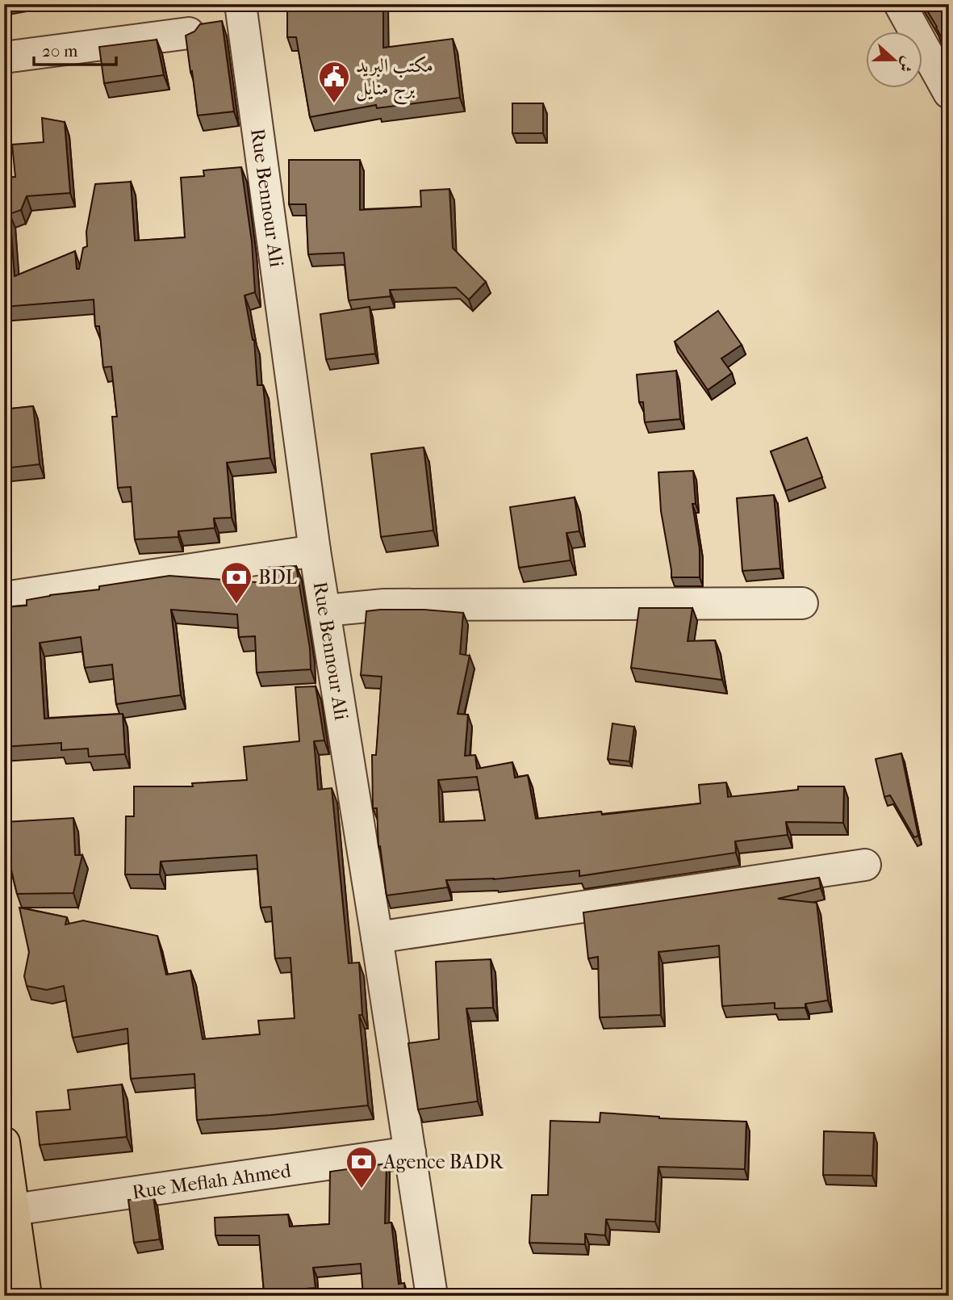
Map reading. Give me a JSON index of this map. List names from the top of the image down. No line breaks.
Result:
{"streets":{"street":["Rue Bennour Ali","Rue Meflah Ahmed"]},"crossings":[["Rue Bennour Ali","Rue Meflah Ahmed"]],"places":{"public building":["مكتب البريد برج منايل"],"bank":["BDL","Agence BADR"]},"scale_bar":"20 m","north":"right"}
